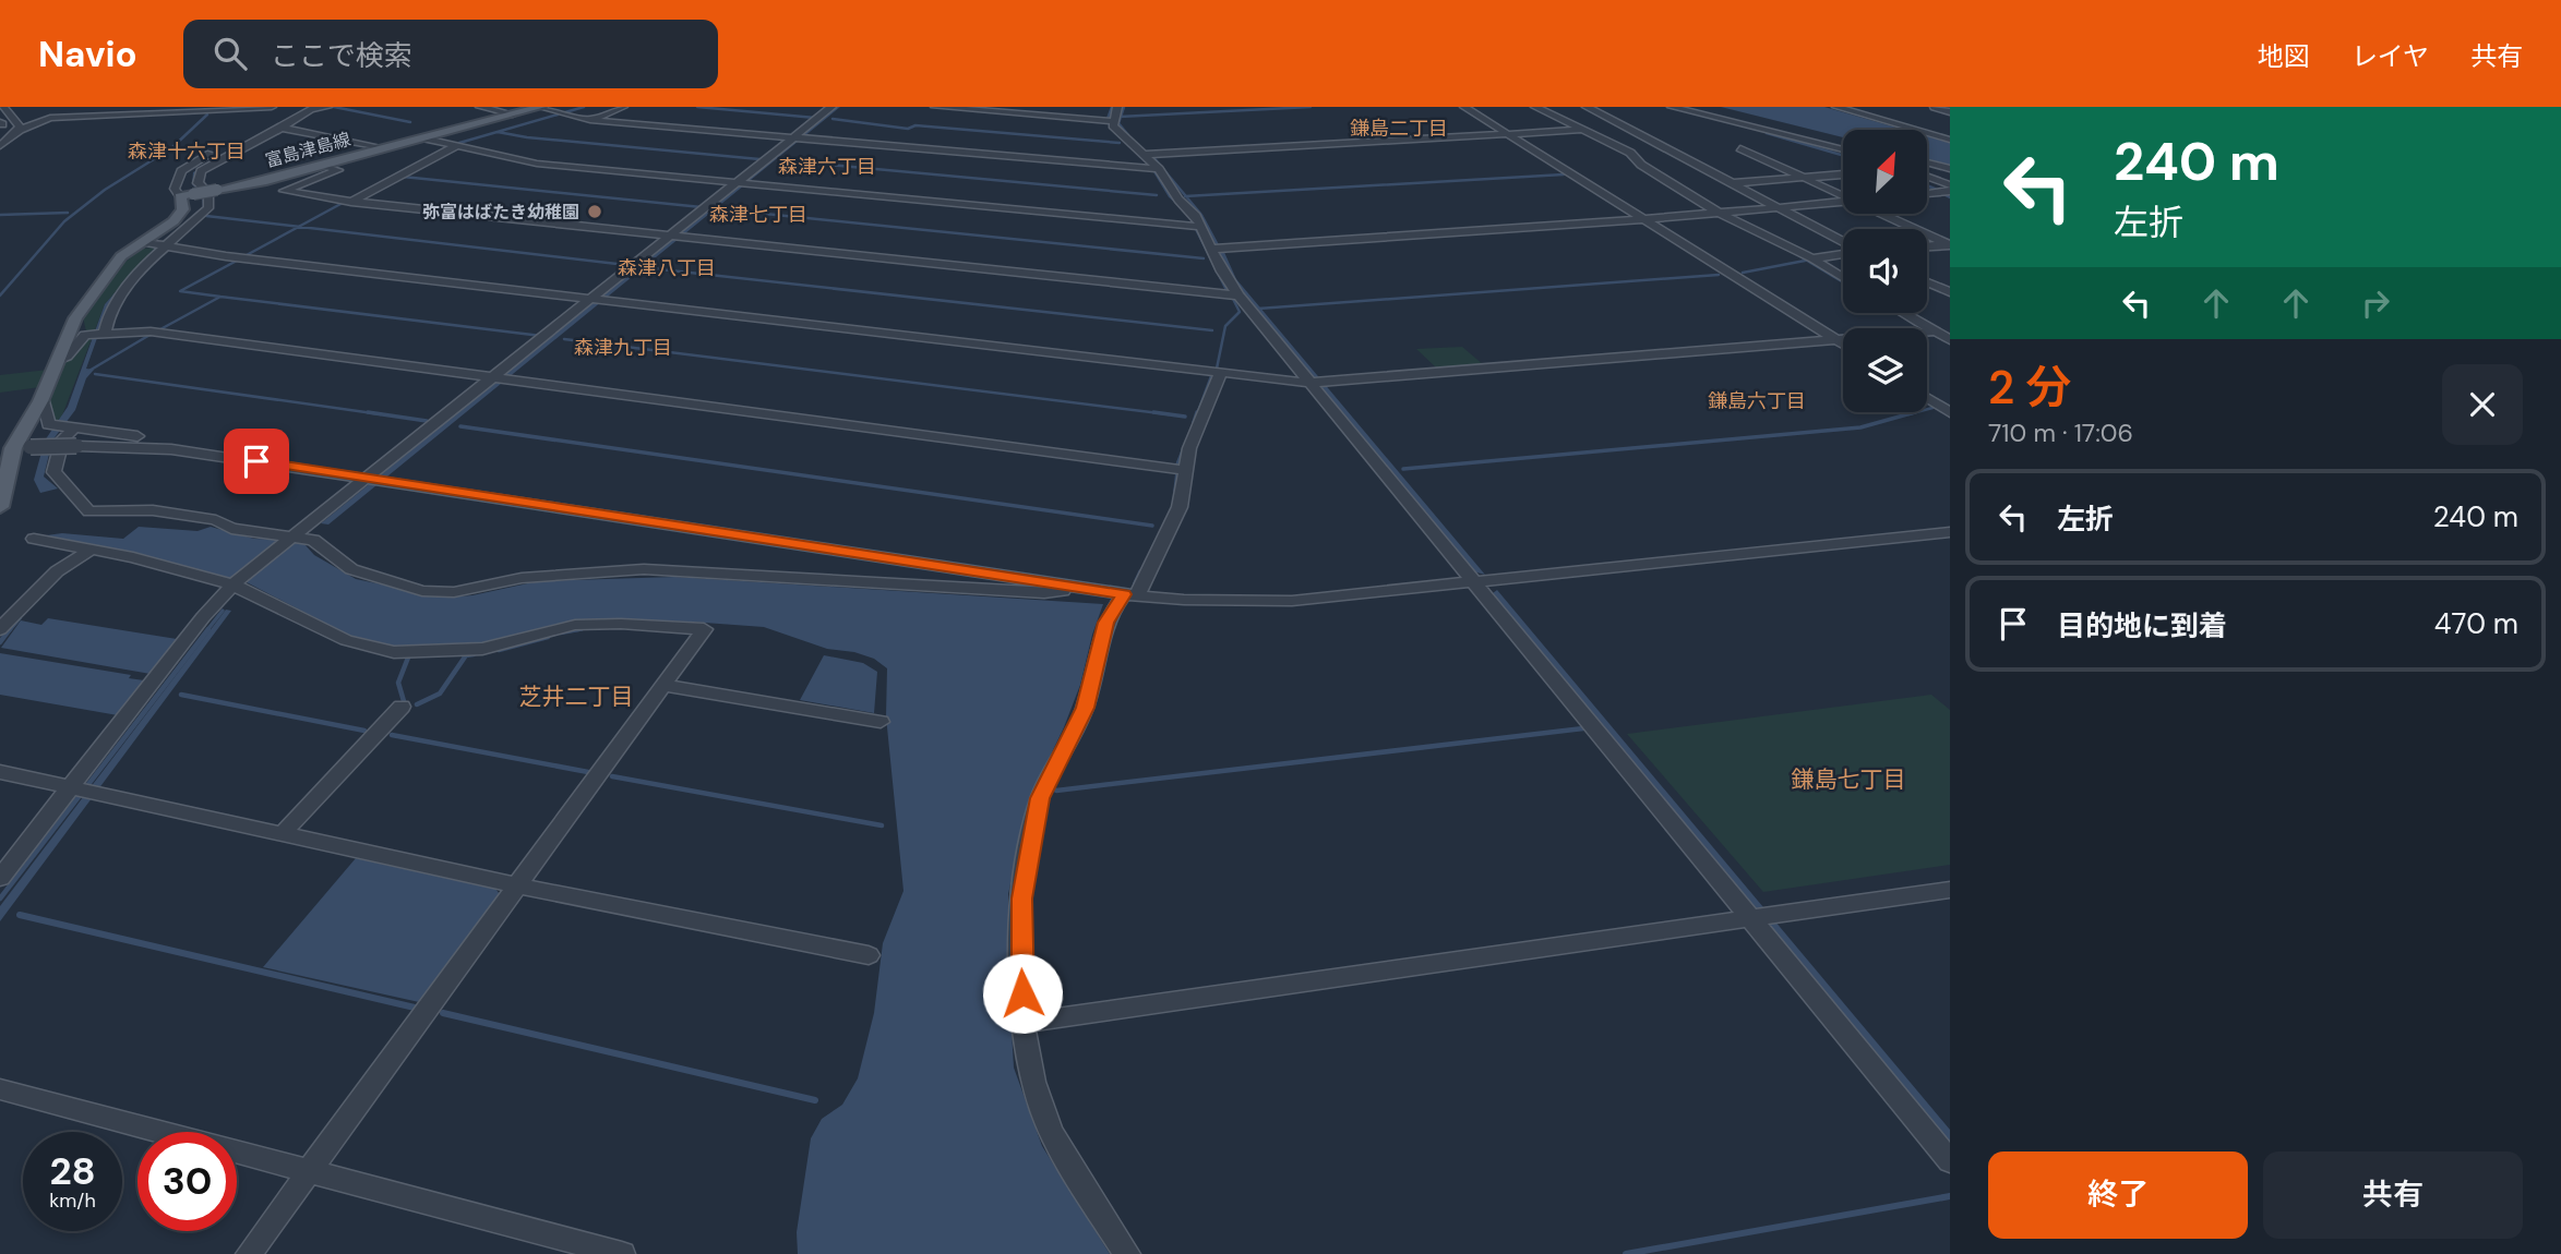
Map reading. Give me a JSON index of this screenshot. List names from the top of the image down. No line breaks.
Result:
{"streets":{"main road":["富島津島線"]},"districts":["鎌島二丁目","森津十六丁目","森津六丁目","森津七丁目","森津八丁目","森津九丁目","鎌島六丁目","芝井二丁目","鎌島七丁目"],"places":["弥富はばたき幼稚園"],"north":"top right","page":{"header":"Navio","search":"ここで検索","nav":["地図","レイヤ","共有"],"turn":["240 m","左折"],"heading":["2 分","710 m · 17:06"],"list":[{"name":"左折","value":"240 m"},{"name":"目的地に到着","value":"470 m"}],"speed":"28 km/h","limit":"30","buttons":["終了","共有"]}}
